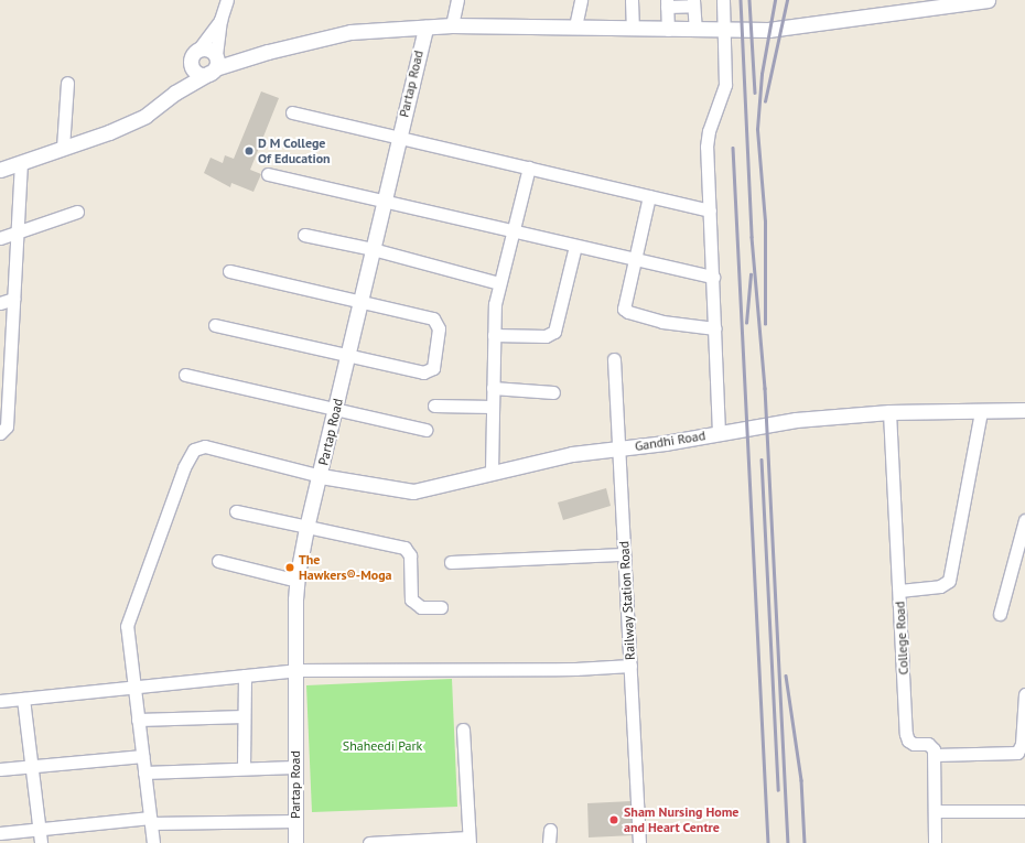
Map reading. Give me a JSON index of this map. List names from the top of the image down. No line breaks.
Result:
{"streets":{"street":["Partap Road","Gandhi Road","Railway Station Road","College Road"]},"crossings":[["Partap Road","Gandhi Road"],["Gandhi Road","Railway Station Road"],["Gandhi Road","College Road"]],"parks":["Shaheedi Park"],"places":["D M College Of Education","The Hawkers®-Moga","Sham Nursing Home and Heart Centre"]}
